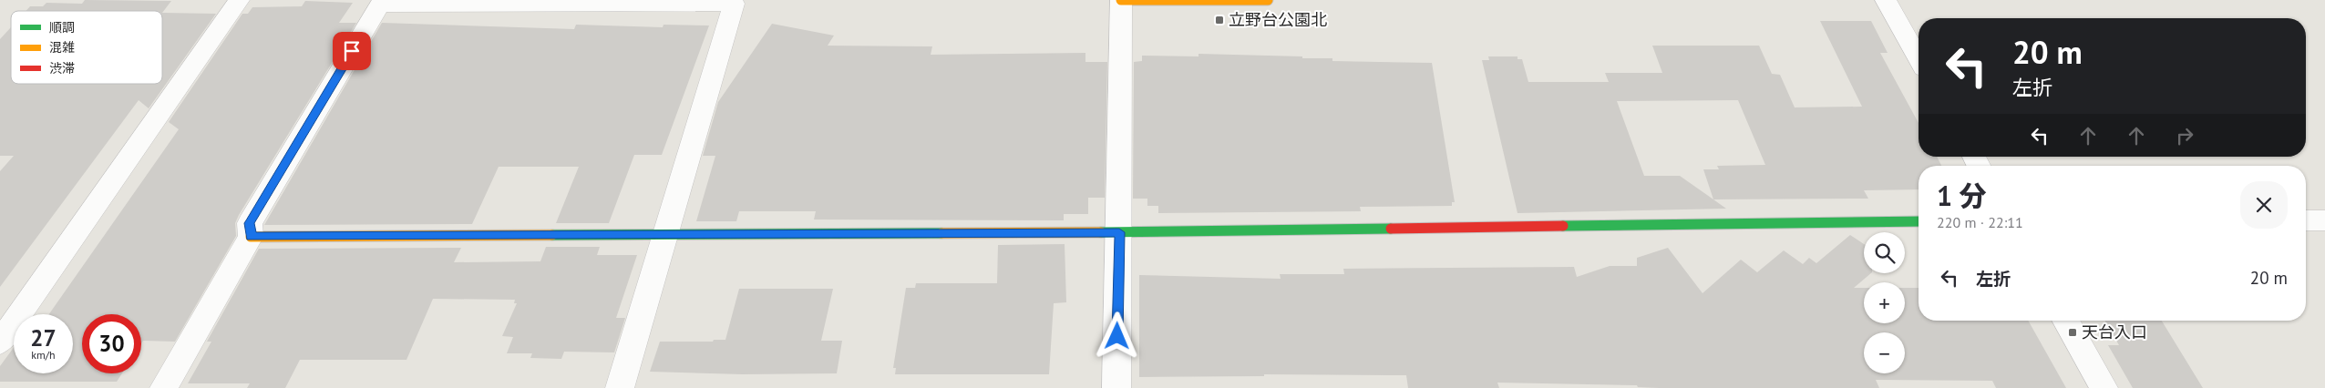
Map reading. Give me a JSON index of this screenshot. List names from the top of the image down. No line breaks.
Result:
{"places":{"transit":["立野台公園北","天台入口"]},"legend":["順調","混雑","渋滞"],"page":{"turn":["20 m","左折"],"heading":["1 分","220 m · 22:11"],"map_buttons":["+","−"],"list":[{"name":"左折","value":"20 m"}],"speed":"27 km/h","limit":"30"}}
